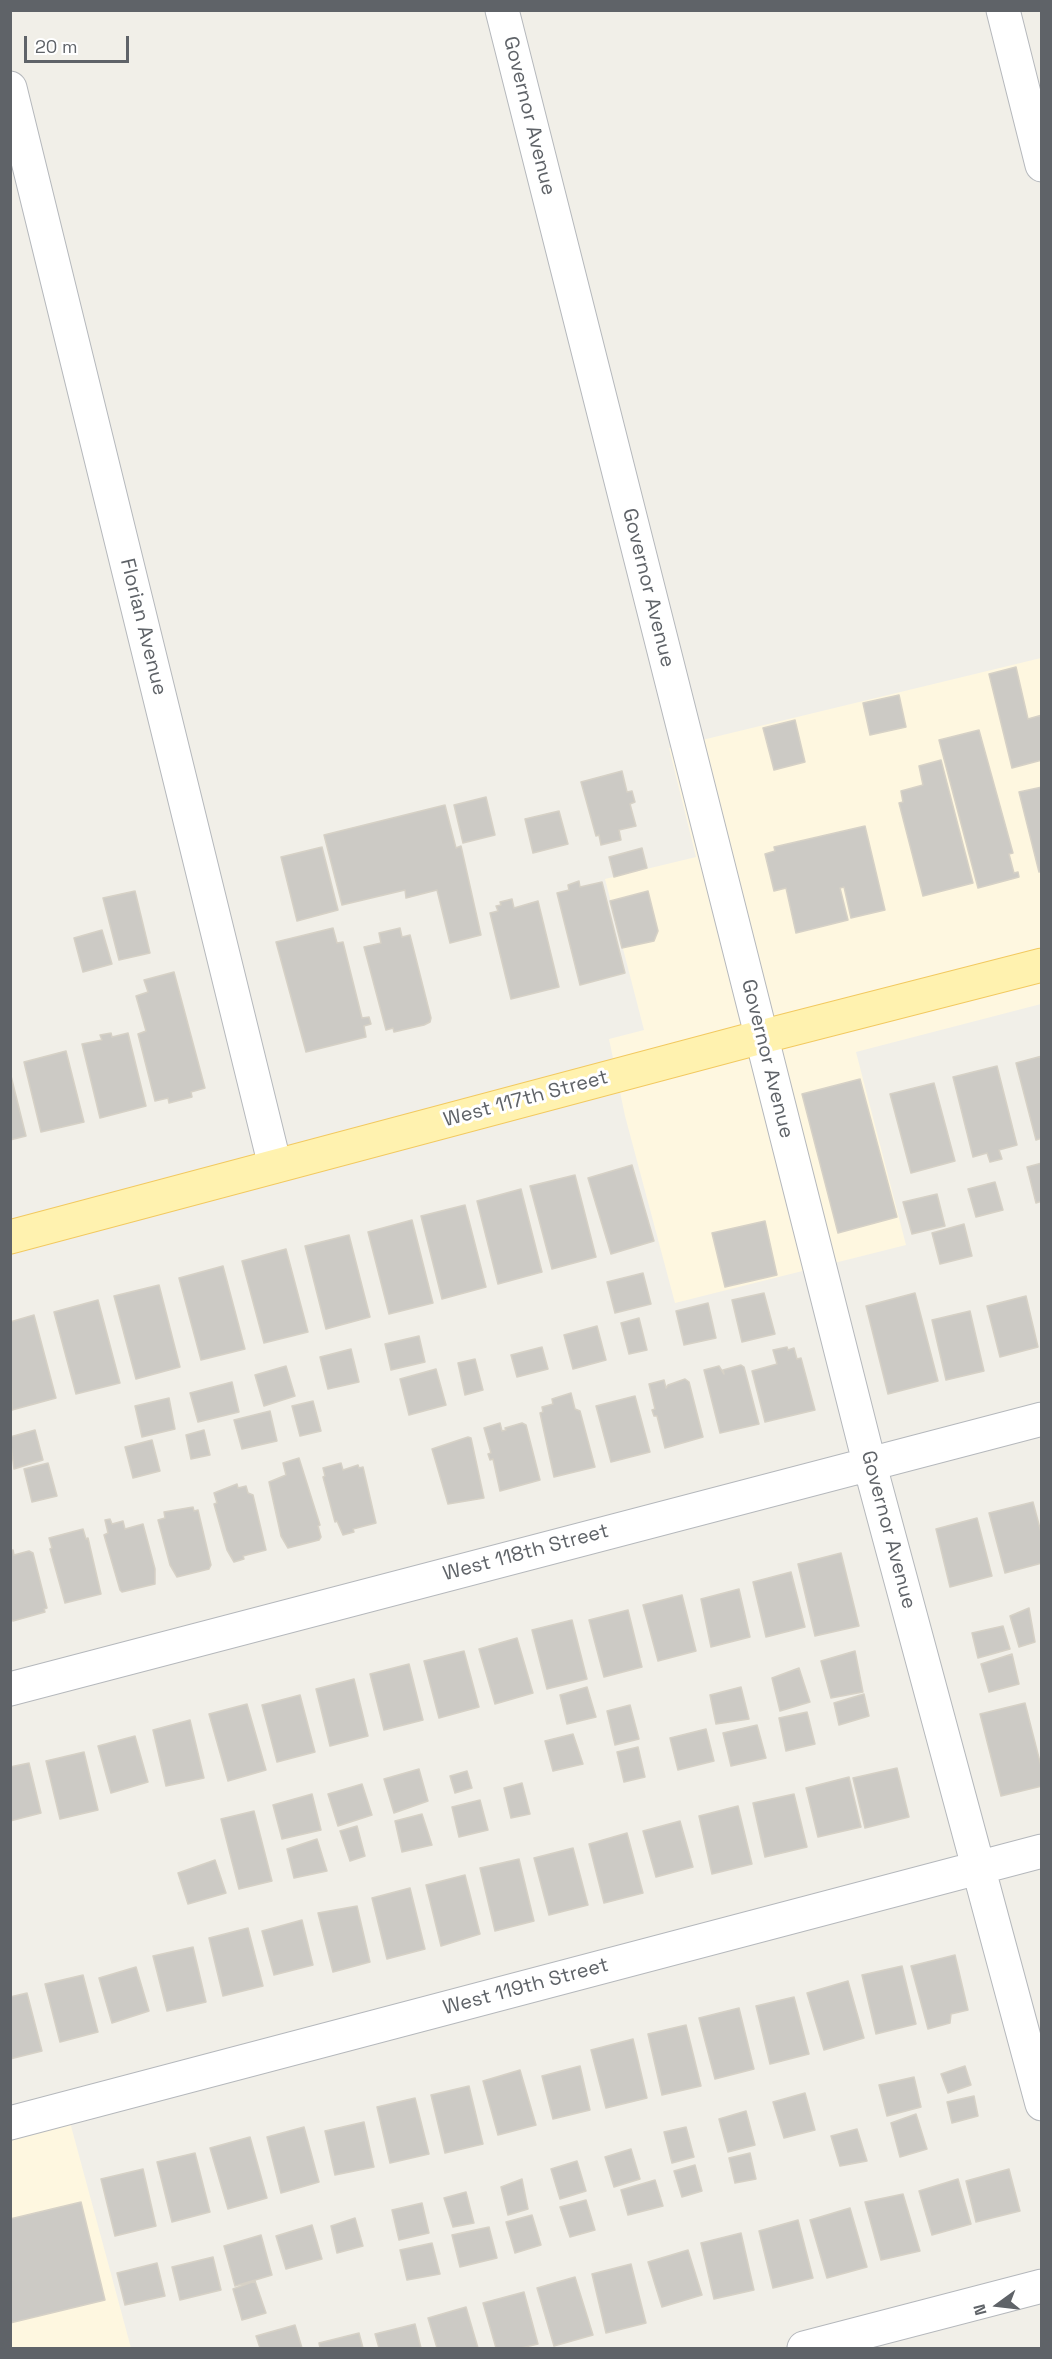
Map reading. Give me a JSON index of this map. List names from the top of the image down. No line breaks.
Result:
{"streets":{"main road":["West 117th Street"],"street":["Governor Avenue","Florian Avenue","West 118th Street","West 119th Street"]},"crossings":[["Governor Avenue","West 117th Street"],["Governor Avenue","West 118th Street"],["Governor Avenue","West 119th Street"],["Florian Avenue","West 117th Street"]],"scale_bar":"20 m","north":"left"}
